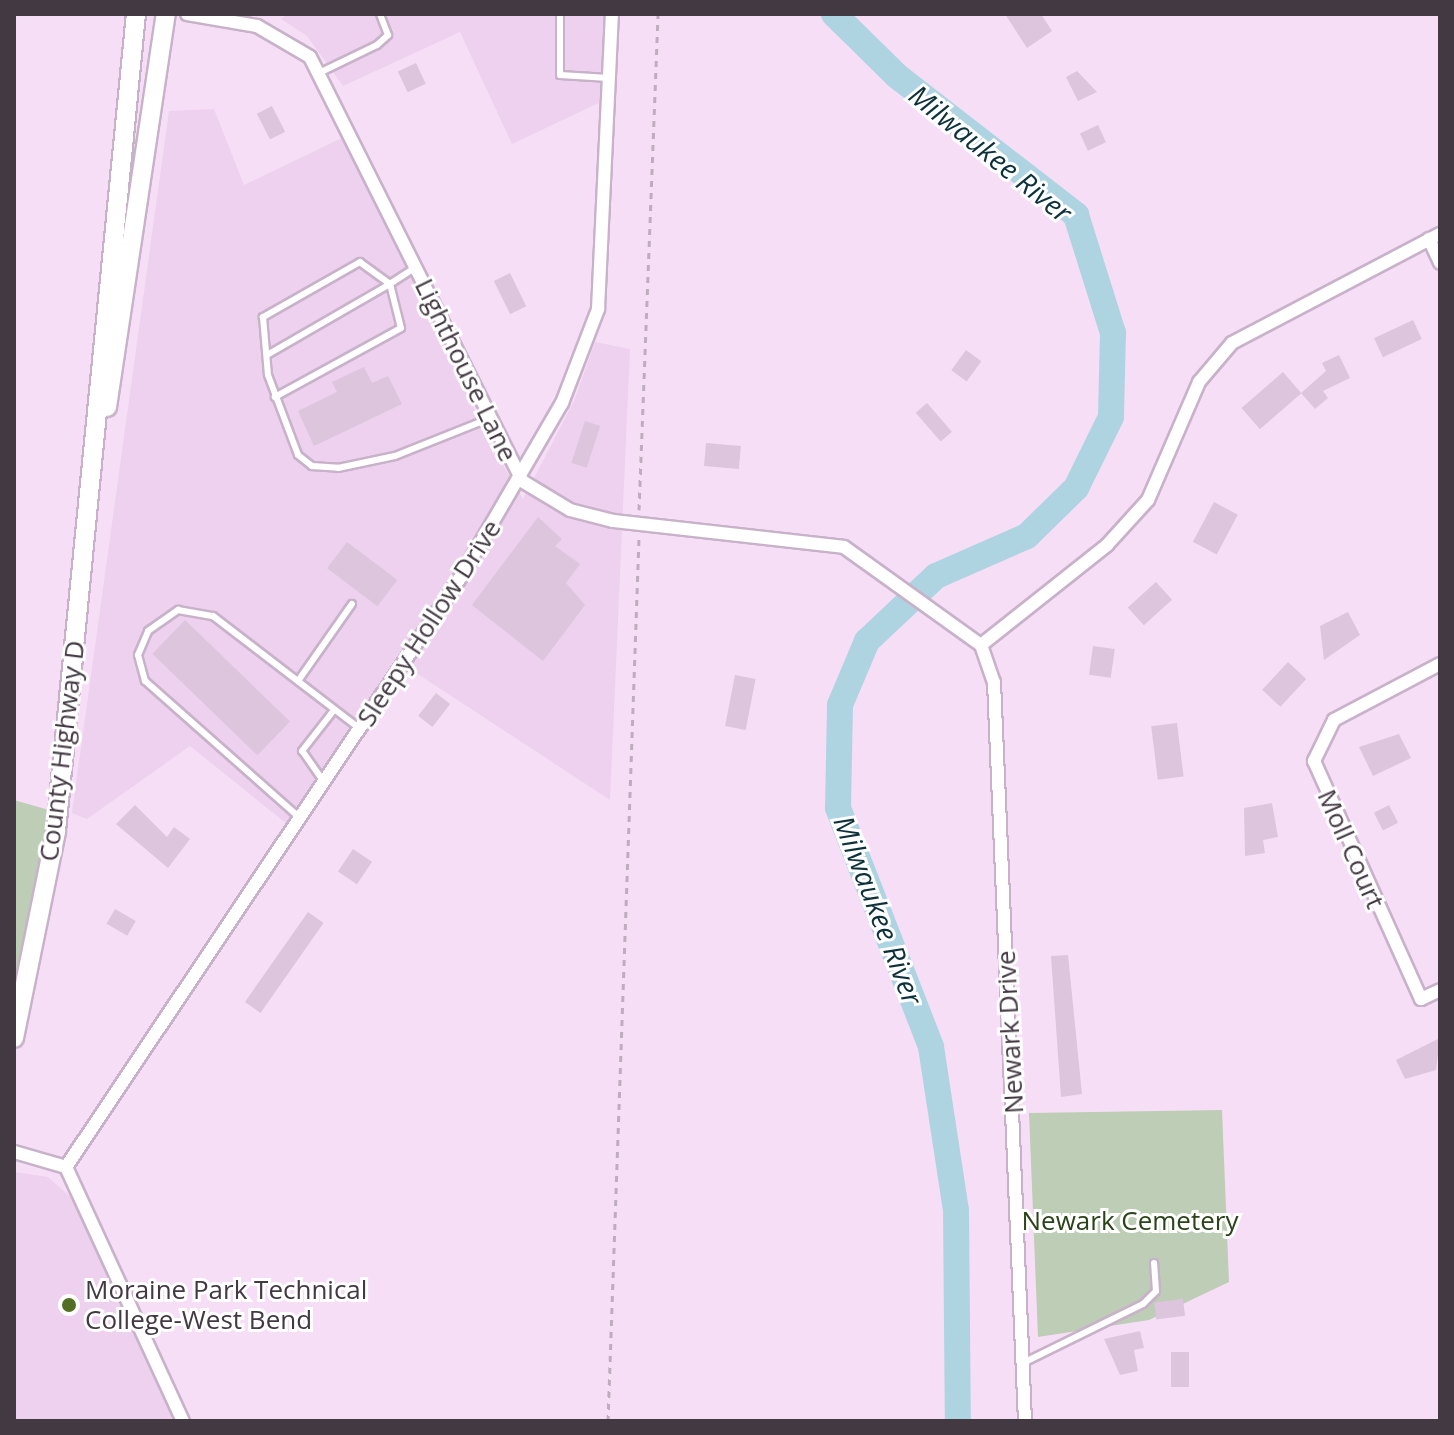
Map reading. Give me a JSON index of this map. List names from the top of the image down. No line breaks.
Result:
{"streets":{"main road":["County Highway D"],"street":["Lighthouse Lane","Sleepy Hollow Drive","Moll Court","Newark Drive"]},"crossings":[["Lighthouse Lane","Sleepy Hollow Drive"],["Lighthouse Lane","Newark Drive"]],"water":["Milwaukee River"],"parks":["Newark Cemetery"],"places":["Moraine Park Technical College-West Bend"]}
